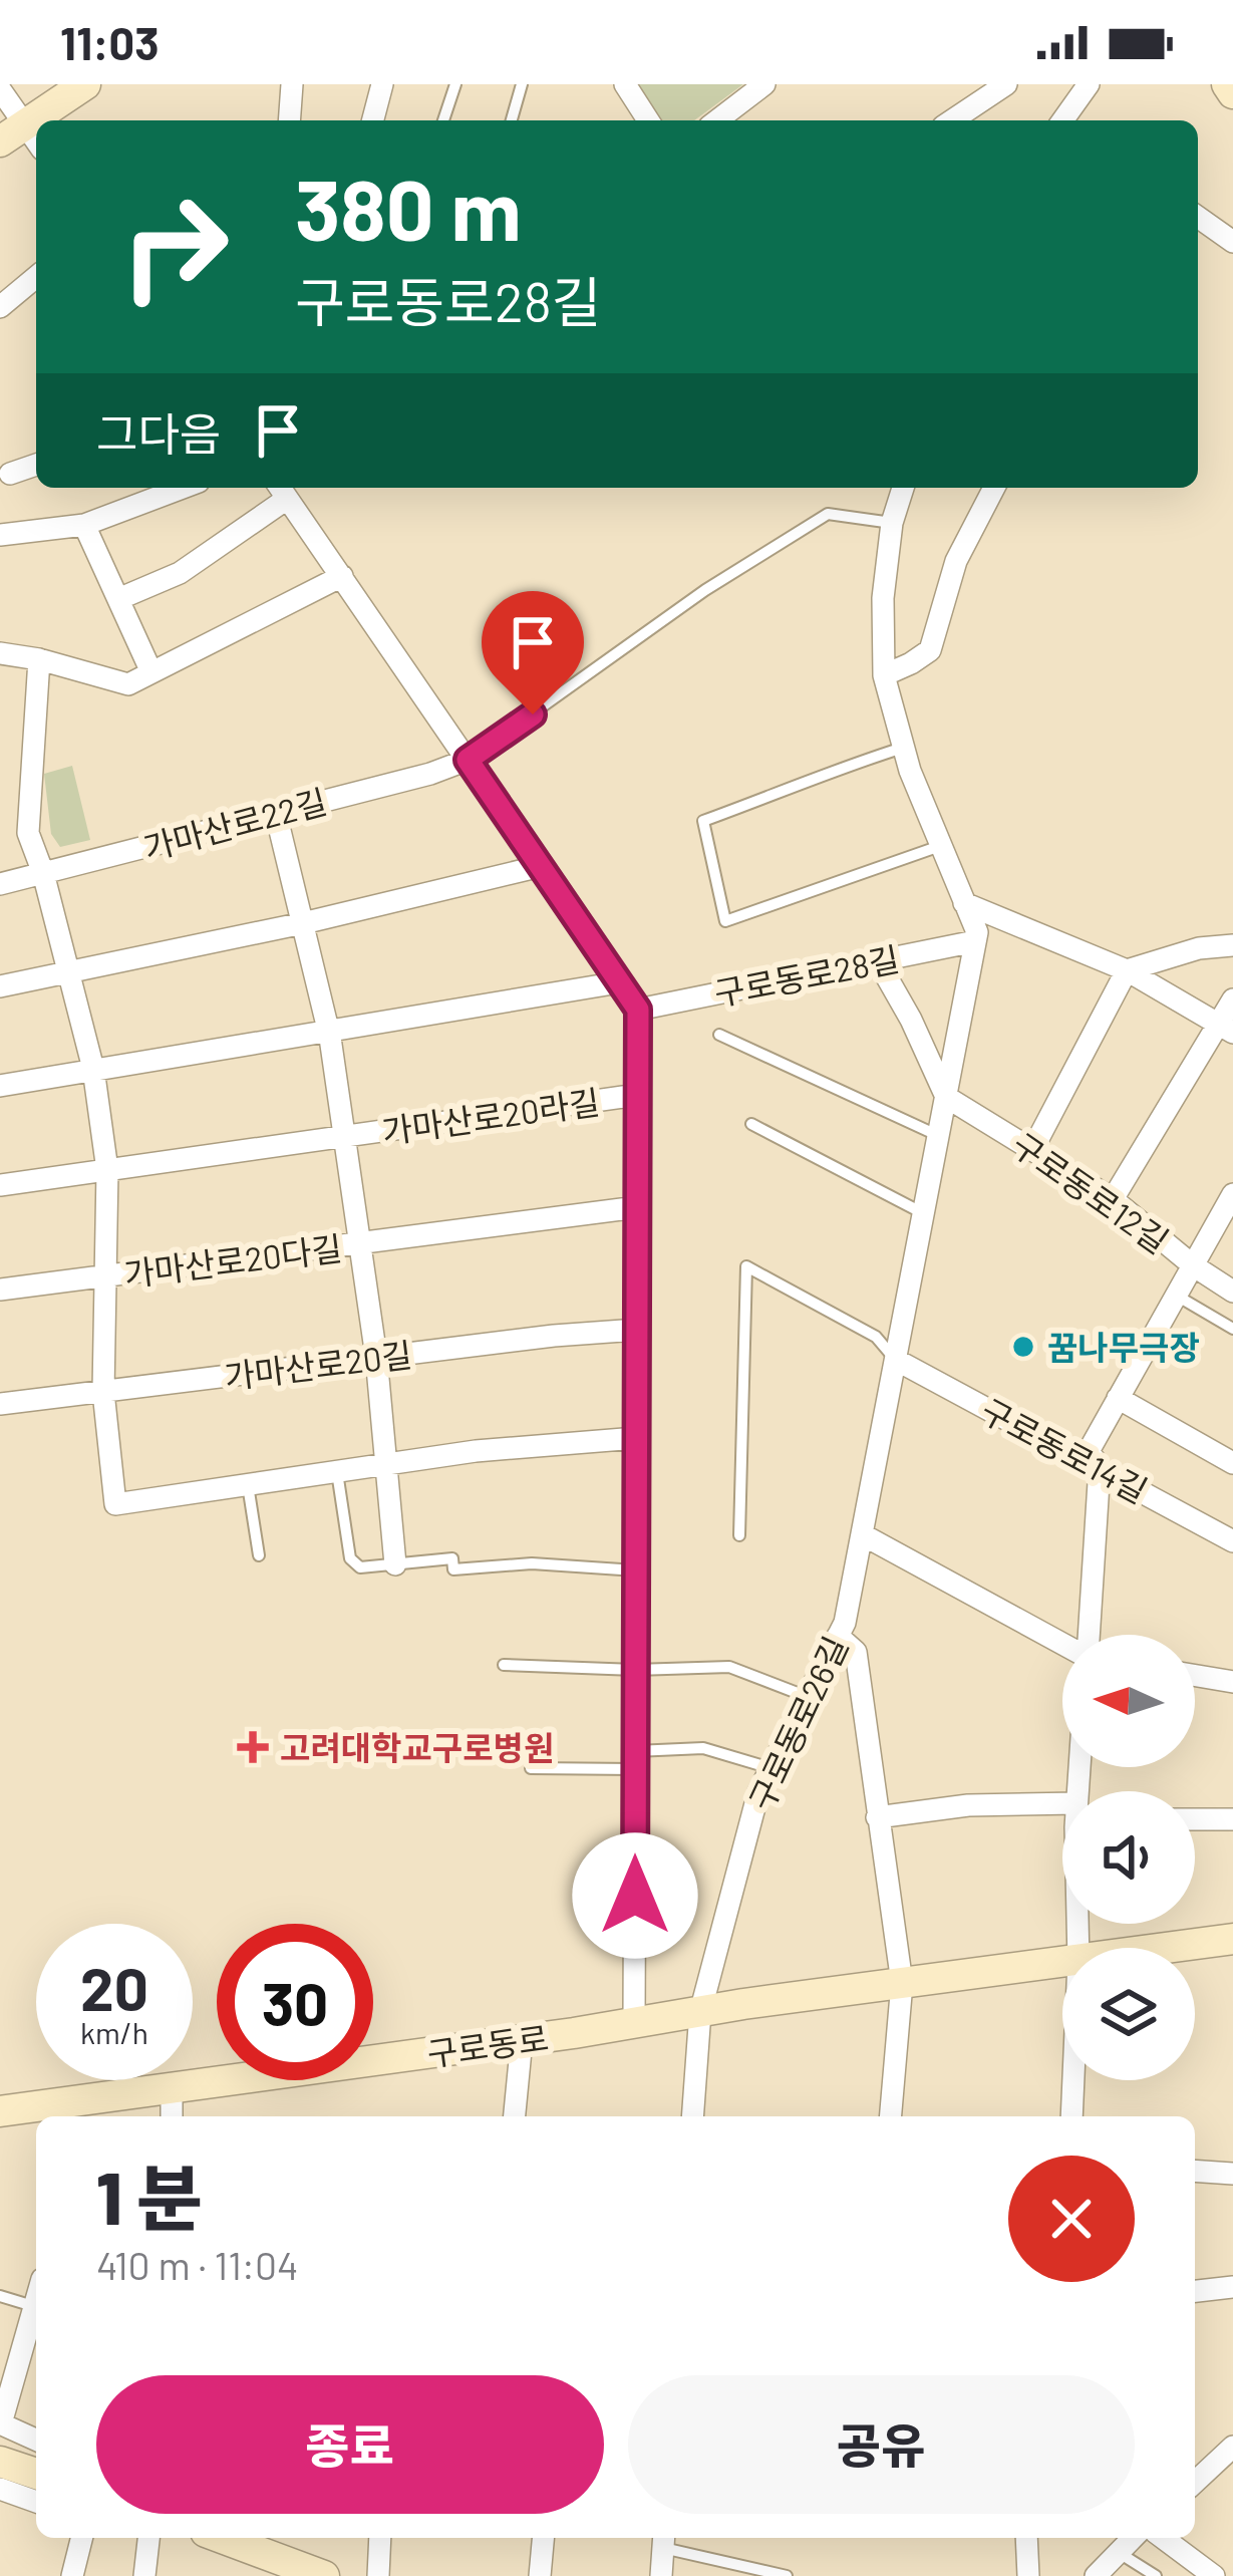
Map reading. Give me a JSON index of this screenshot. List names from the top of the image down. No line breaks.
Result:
{"streets":{"main road":["구로동로"],"street":["가마산로22길","구로동로28길","가마산로20라길","구로동로12길","가마산로20다길","가마산로20길","구로동로14길","구로동로26길"]},"crossings":[["가마산로22길","가마산로20라길"],["가마산로22길","가마산로20다길"],["구로동로28길","구로동로26길"],["가마산로20라길","가마산로20다길"],["가마산로20라길","가마산로20길"],["구로동로12길","구로동로26길"],["가마산로20다길","가마산로20길"],["구로동로14길","구로동로26길"],["구로동로26길","구로동로"]],"places":{"other":["꿈나무극장"],"health":["고려대학교구로병원"]},"north":"left","page":{"status":"11:03","turn":["380 m","구로동로28길"],"then":"그다음","speed":"20 km/h","limit":"30","heading":["1 분","410 m · 11:04"],"buttons":["종료","공유"]}}
